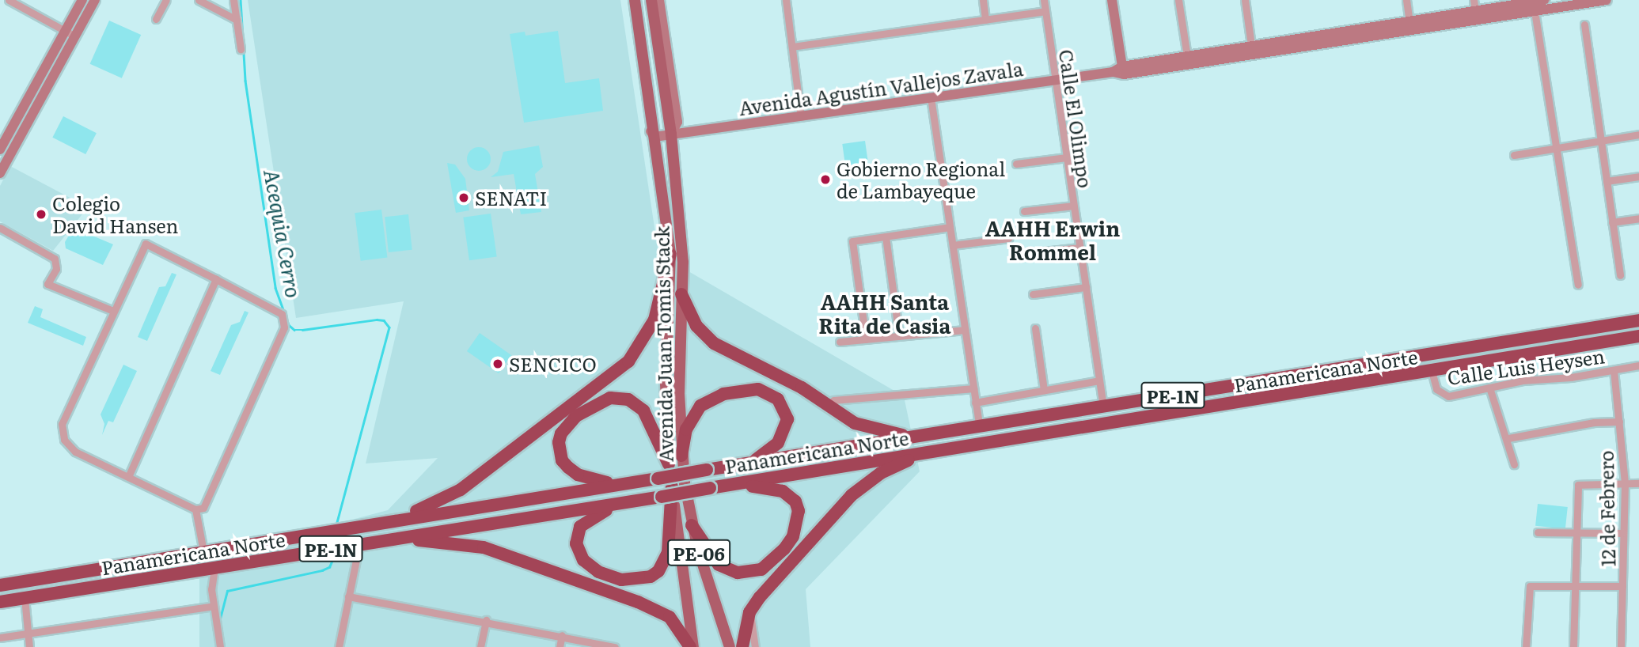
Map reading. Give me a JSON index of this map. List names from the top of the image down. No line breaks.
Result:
{"streets":{"highway":["Panamericana Norte","PE-1N"],"main road":["Avenida Juan Tomis Stack","PE-06"],"street":["Avenida Agustín Vallejos Zavala","Calle El Olimpo","Calle Luis Heysen","12 de Febrero"]},"crossings":[["Avenida Agustín Vallejos Zavala","Calle El Olimpo"],["Avenida Agustín Vallejos Zavala","Avenida Juan Tomis Stack"],["Calle El Olimpo","Panamericana Norte"],["Calle Luis Heysen","Panamericana Norte"],["Calle Luis Heysen","12 de Febrero"]],"districts":["AAHH Erwin Rommel","AAHH Santa Rita de Casia"],"water":["Acequia Cerro"],"places":["Gobierno Regional de Lambayeque","SENATI","Colegio David Hansen","SENCICO"]}
